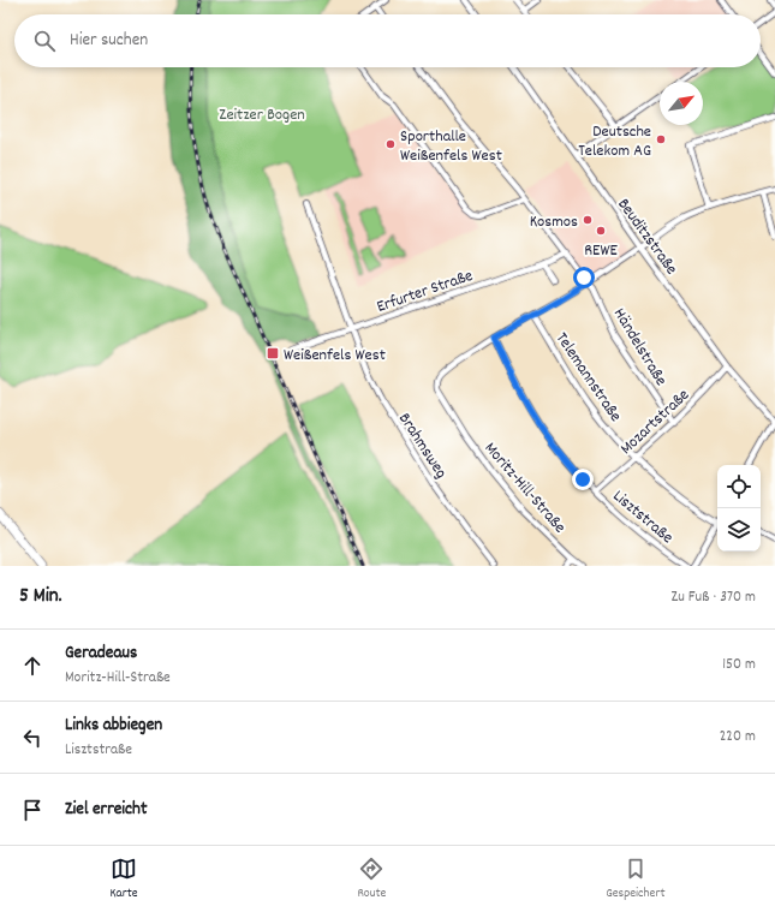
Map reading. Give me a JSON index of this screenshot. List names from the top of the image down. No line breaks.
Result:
{"streets":{"street":["Beuditzstraße","Erfurter Straße","Händelstraße","Telemannstraße","Mozartstraße","Brahmsweg","Moritz-Hill-Straße","Lisztstraße"]},"crossings":[["Beuditzstraße","Mozartstraße"],["Beuditzstraße","Moritz-Hill-Straße"],["Erfurter Straße","Händelstraße"],["Erfurter Straße","Brahmsweg"],["Händelstraße","Mozartstraße"],["Händelstraße","Moritz-Hill-Straße"],["Telemannstraße","Mozartstraße"],["Telemannstraße","Moritz-Hill-Straße"],["Mozartstraße","Lisztstraße"],["Moritz-Hill-Straße","Lisztstraße"]],"parks":["Zeitzer Bogen"],"places":{"other":["Deutsche Telekom AG","Sporthalle Weißenfels West","Kosmos","REWE"],"transit":["Weißenfels West"]},"north":"top right","page":{"search":"Hier suchen","heading":["5 Min.","Zu Fuß · 370 m"],"list":[["Geradeaus","Moritz-Hill-Straße","150 m"],["Links abbiegen","Lisztstraße","220 m"],"Ziel erreicht"],"nav":["Karte","Route","Gespeichert"]}}
